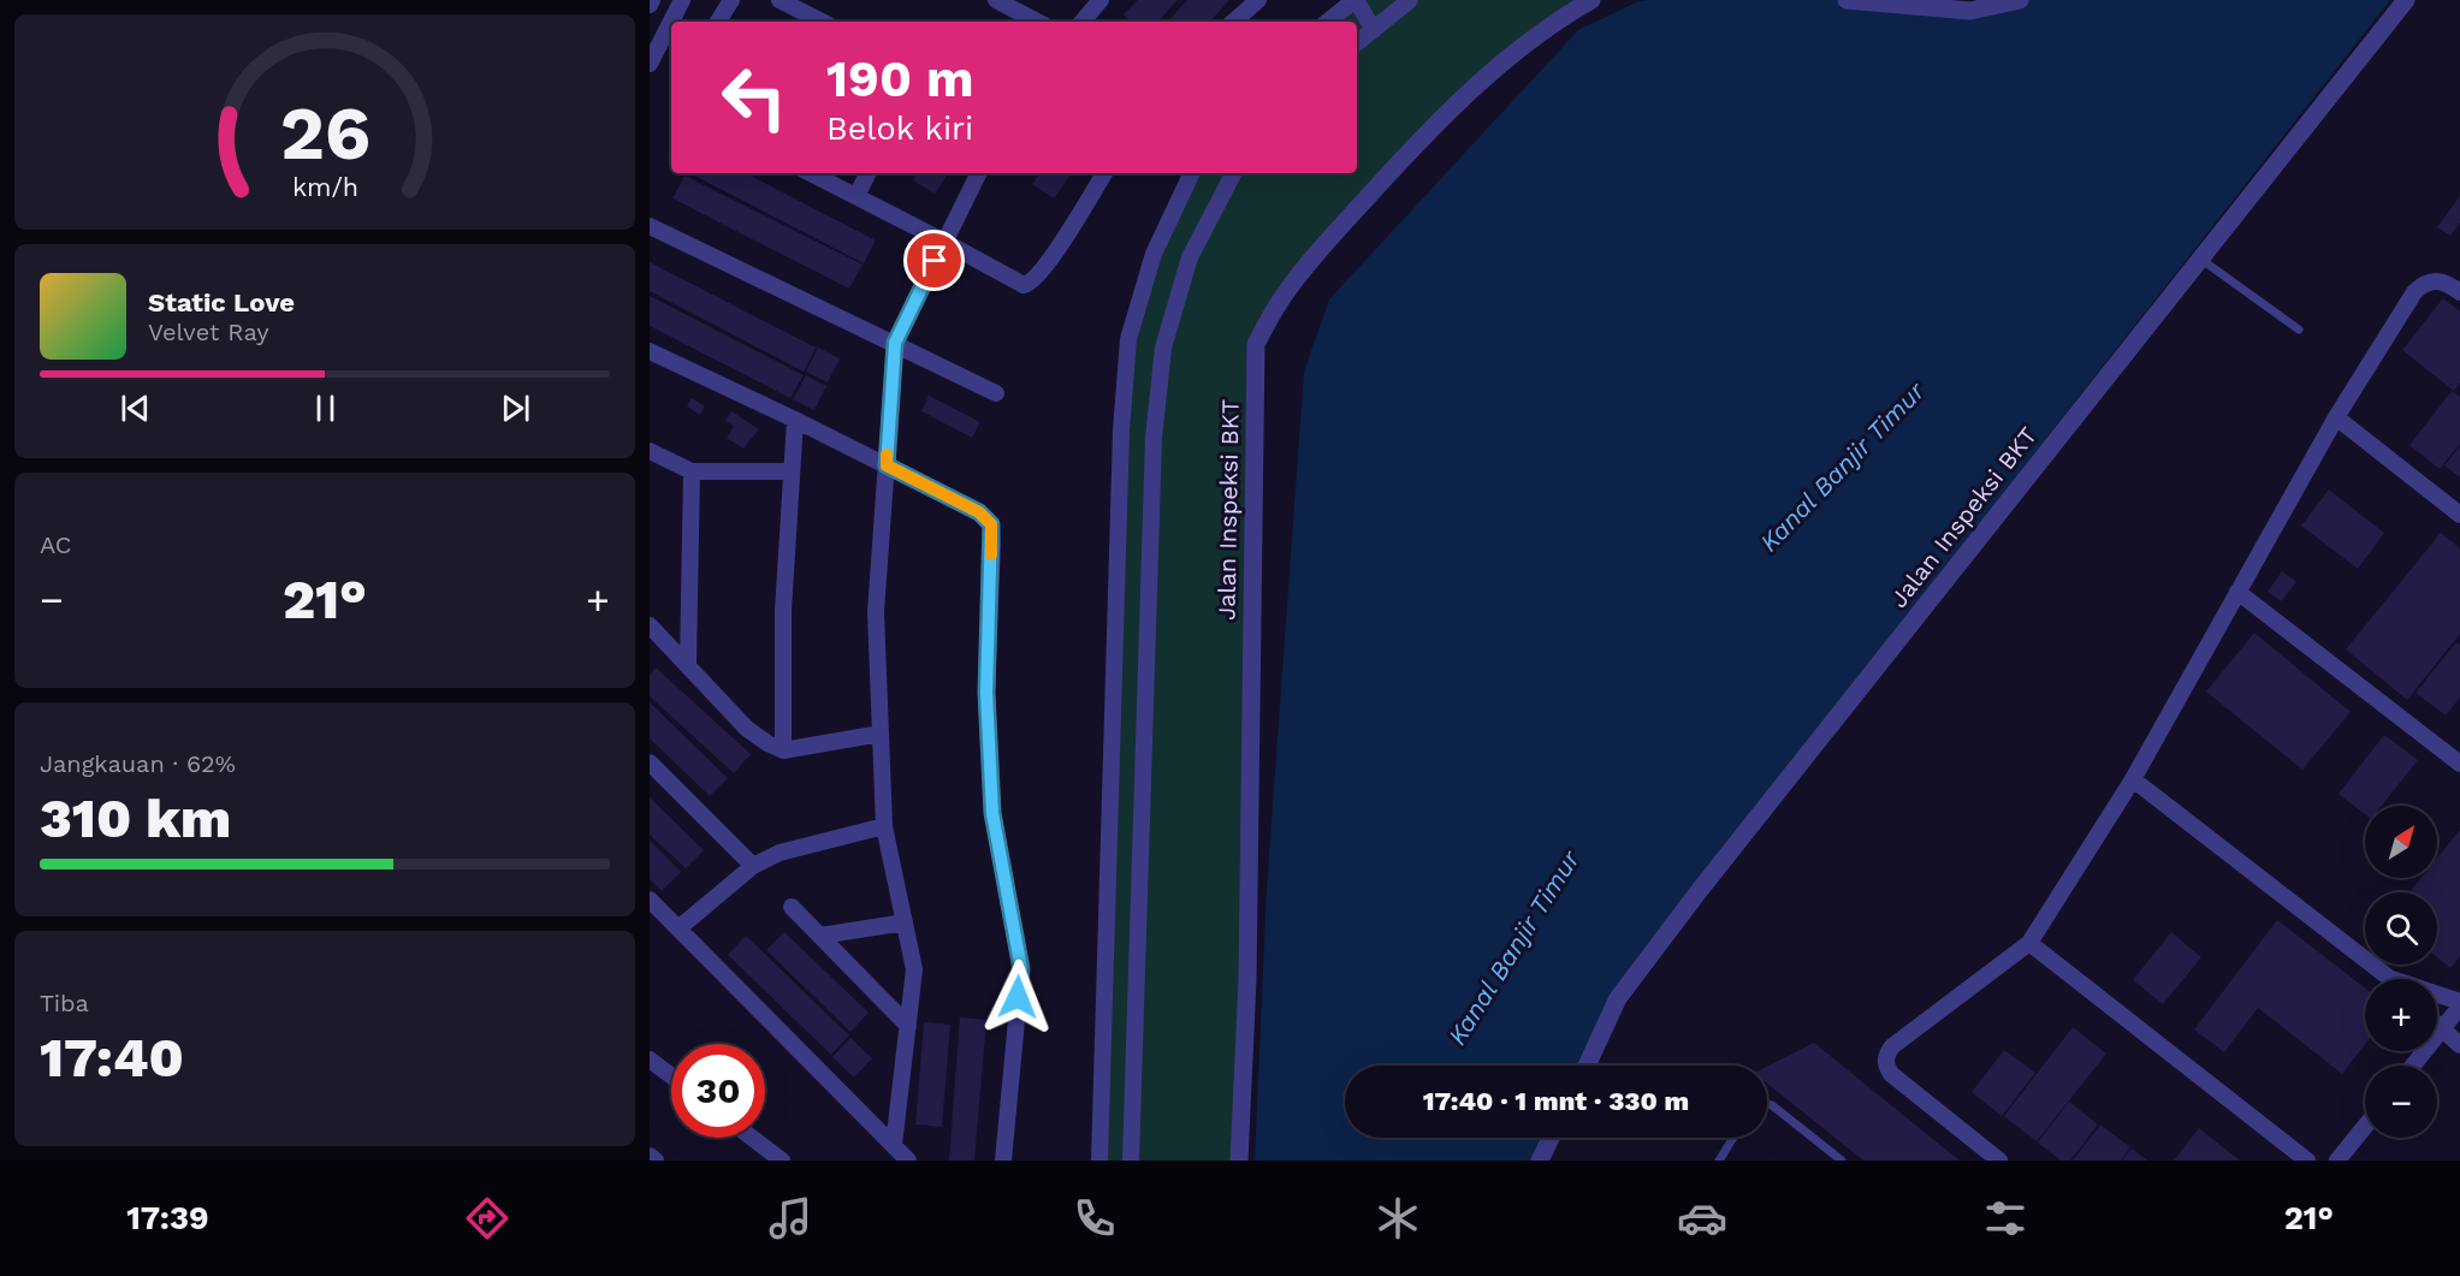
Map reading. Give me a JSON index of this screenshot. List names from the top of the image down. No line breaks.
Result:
{"streets":{"street":["Jalan Inspeksi BKT"]},"water":["Kanal Banjir Timur"],"north":"top right","page":{"turn":["190 m","Belok kiri"],"song":["Static Love","Velvet Ray"],"tile":["AC",["Jangkauan · 62%","310 km"],["Tiba","17:40"]],"heat":["−","21°","+"],"map_buttons":["+","−"],"limit":"30","trip":"17:40 · 1 mnt · 330 m","tabs":["17:39","21°"],"gauge":["26","km/h"]}}
